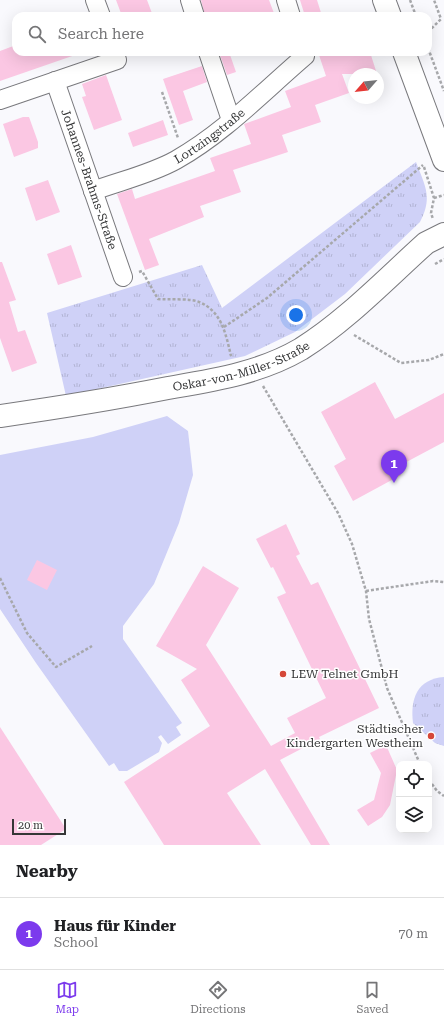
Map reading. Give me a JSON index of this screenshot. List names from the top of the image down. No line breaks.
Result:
{"streets":{"street":["Lortzingstraße","Johannes-Brahms-Straße","Oskar-von-Miller-Straße"]},"crossings":[["Lortzingstraße","Johannes-Brahms-Straße"]],"places":["LEW Telnet GmbH","Städtischer Kindergarten Westheim"],"scale_bar":"20 m","north":"bottom left","page":{"search":"Search here","pins":"1","scale":"20 m","heading":"Nearby","list":[{"mark":"1","name":"Haus für Kinder","note":"School","value":"70 m"}],"nav":["Map","Directions","Saved"]}}
